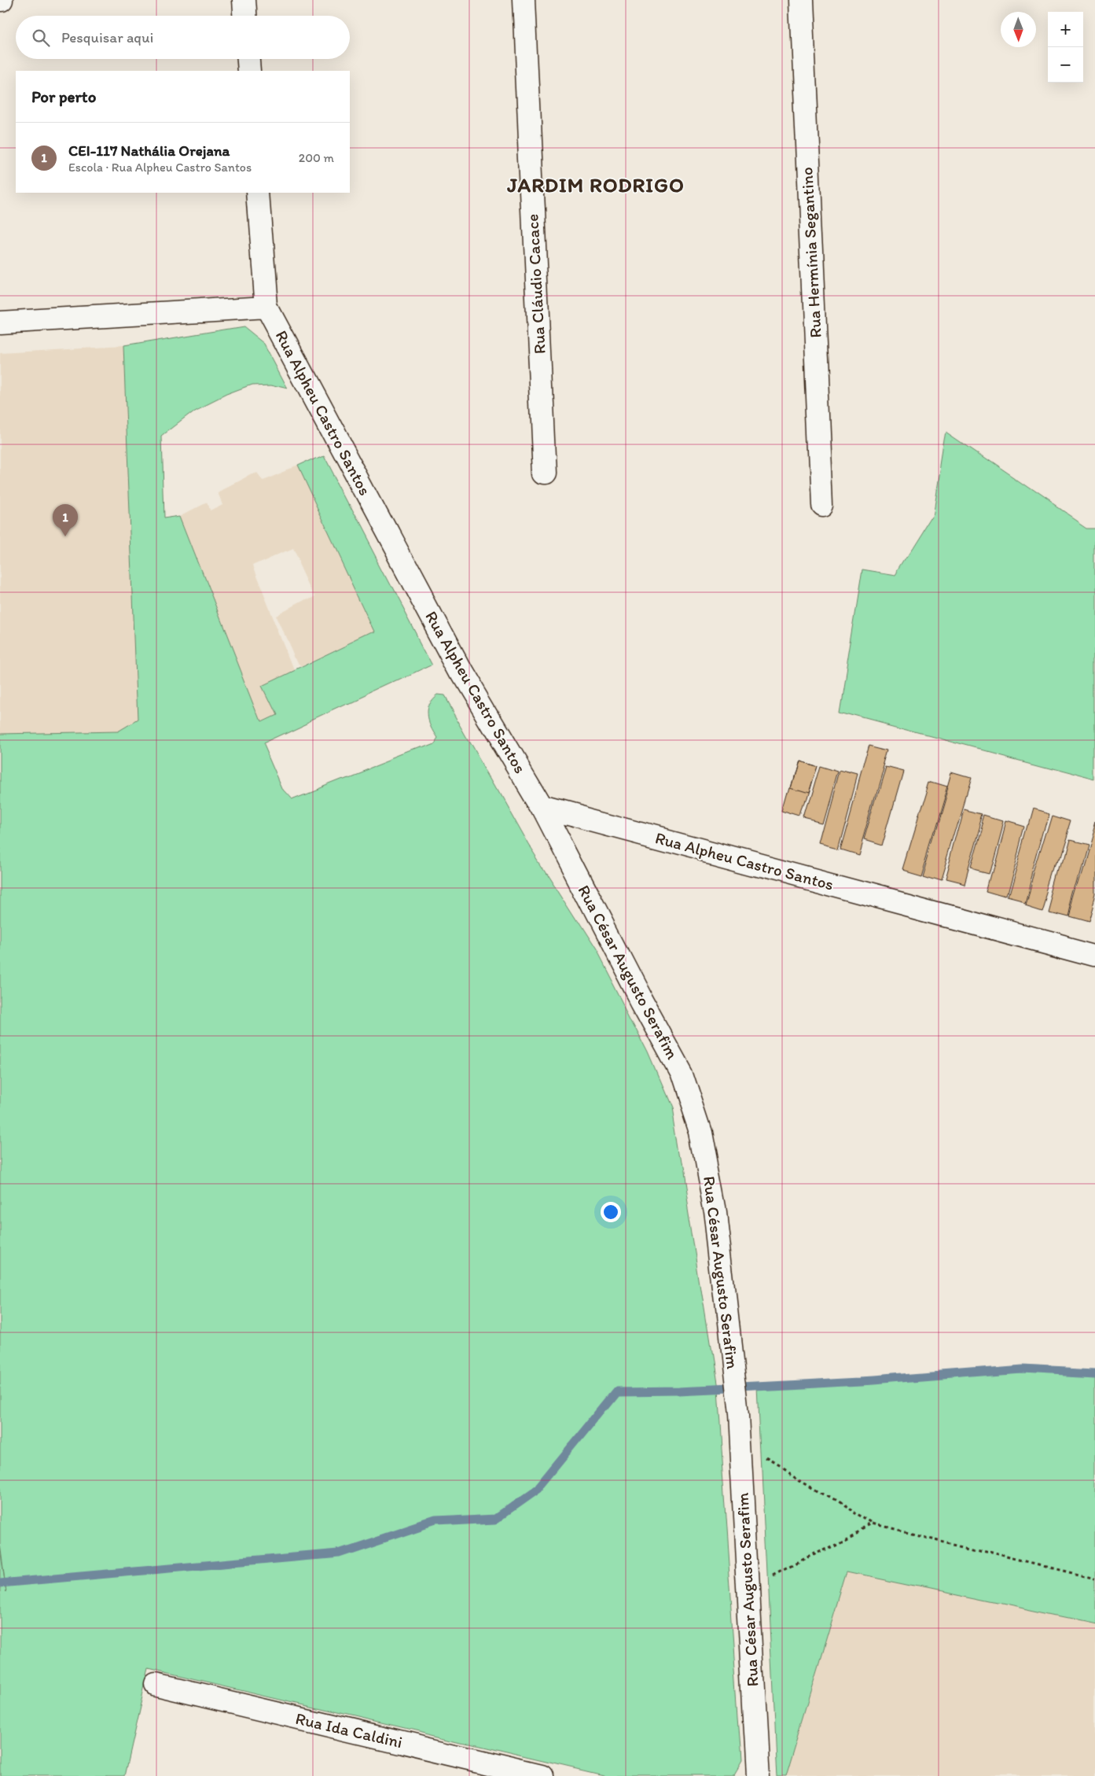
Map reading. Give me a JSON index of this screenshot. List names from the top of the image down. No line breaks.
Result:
{"streets":{"street":["Rua Hermínia Segantino","Rua Cláudio Cacace","Rua Alpheu Castro Santos","Rua César Augusto Serafim","Rua Ida Caldini"]},"crossings":[["Rua Alpheu Castro Santos","Rua César Augusto Serafim"]],"districts":["JARDIM RODRIGO"],"north":"bottom","page":{"map_buttons":["+","−"],"search":"Pesquisar aqui","heading":"Por perto","list":[{"mark":"1","name":"CEI-117 Nathália Orejana","note":"Escola · Rua Alpheu Castro Santos","value":"200 m"}],"pins":"1"}}
